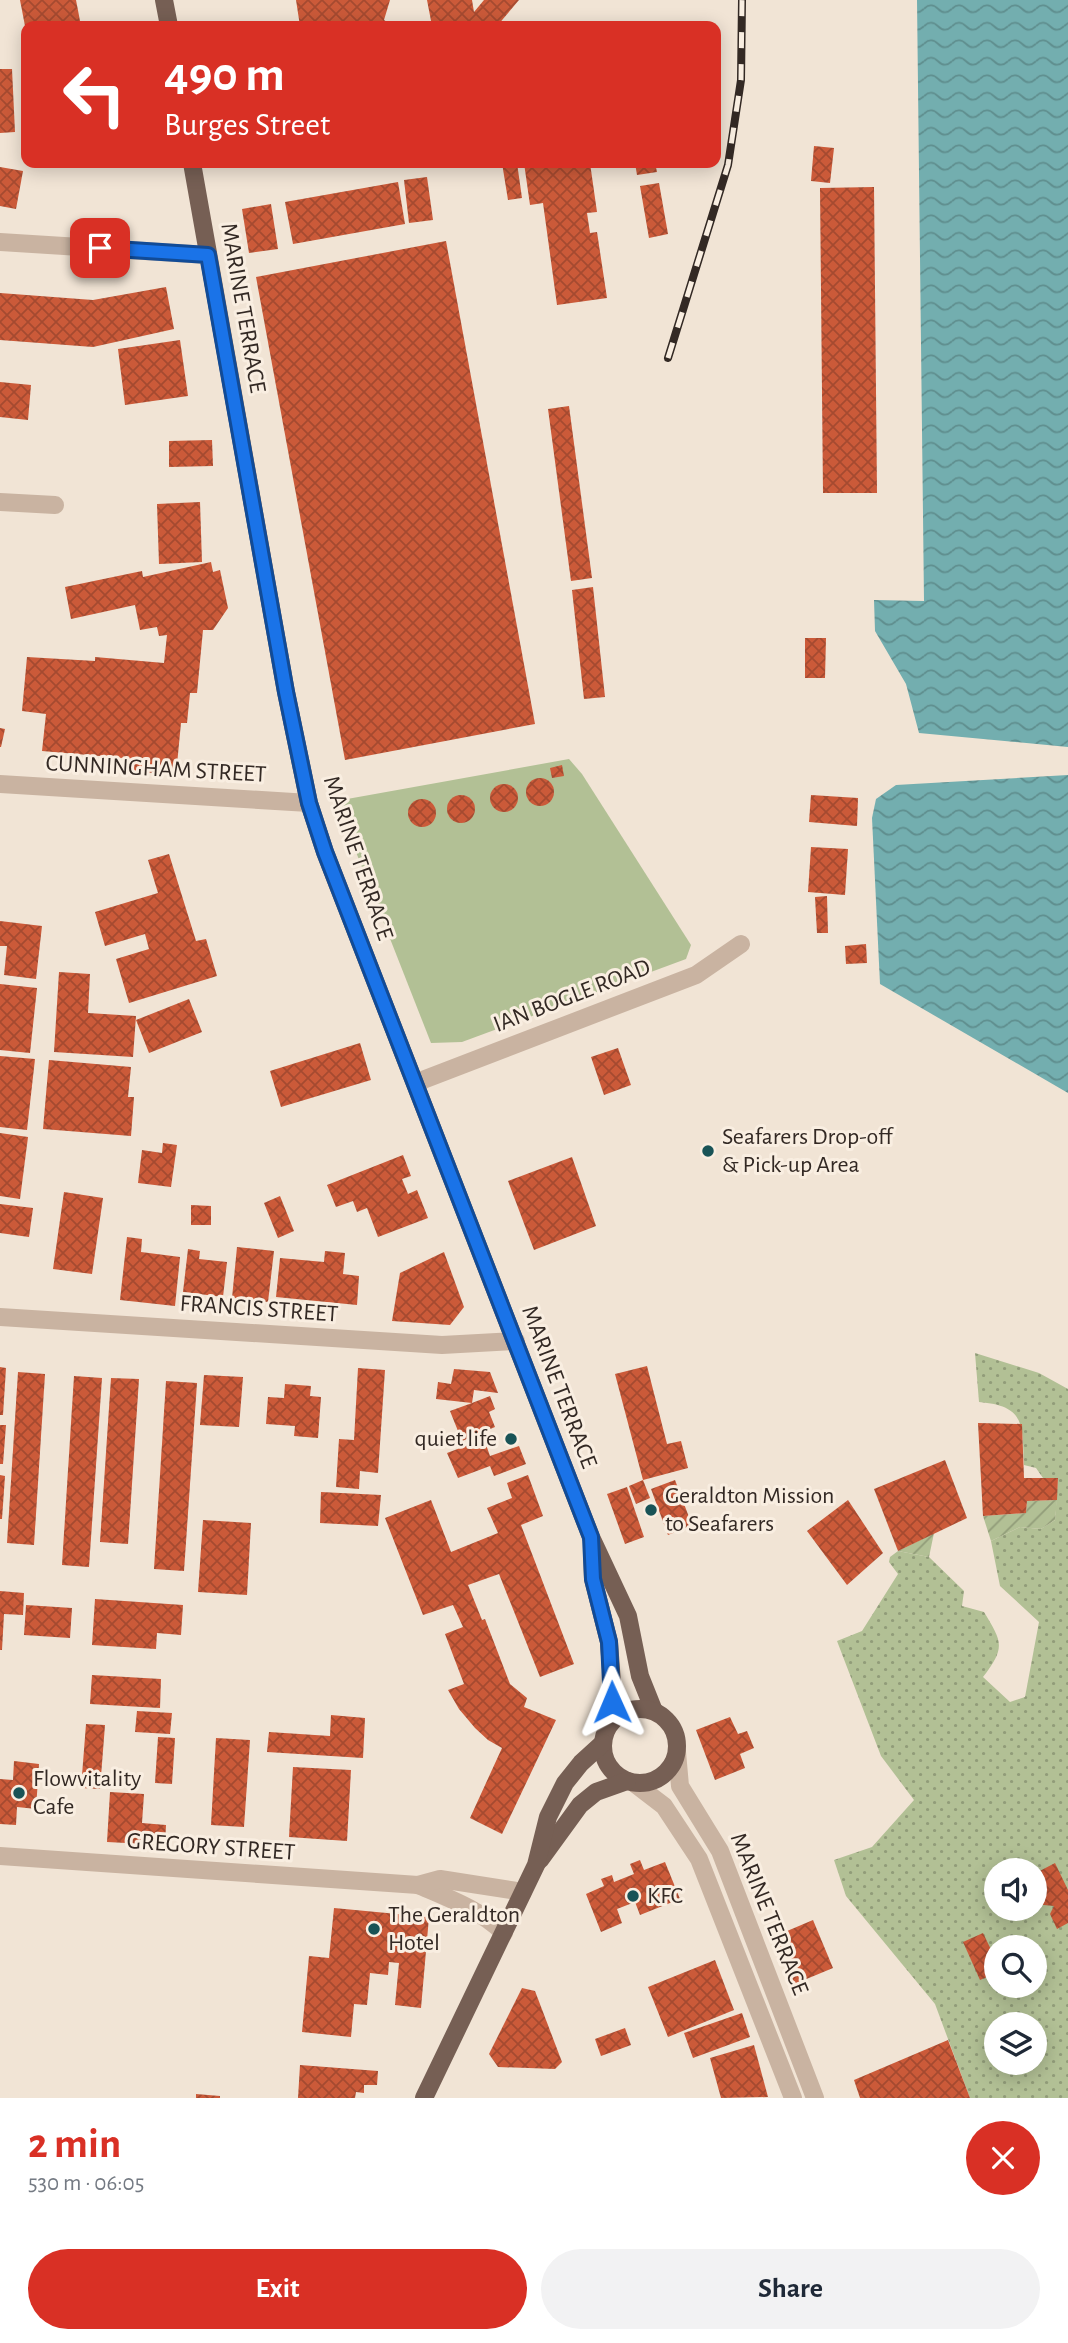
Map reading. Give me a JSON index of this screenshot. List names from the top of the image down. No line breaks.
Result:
{"streets":{"main road":["MARINE TERRACE"],"street":["CUNNINGHAM STREET","IAN BOGLE ROAD","FRANCIS STREET","GREGORY STREET"]},"crossings":[["MARINE TERRACE","CUNNINGHAM STREET"],["MARINE TERRACE","IAN BOGLE ROAD"],["MARINE TERRACE","FRANCIS STREET"]],"places":["Seafarers Drop-off & Pick-up Area","quiet life","Geraldton Mission to Seafarers","Flowvitality Cafe","KFC","The Geraldton Hotel"],"page":{"turn":["490 m","Burges Street"],"heading":["2 min","530 m · 06:05"],"buttons":["Exit","Share"]}}
